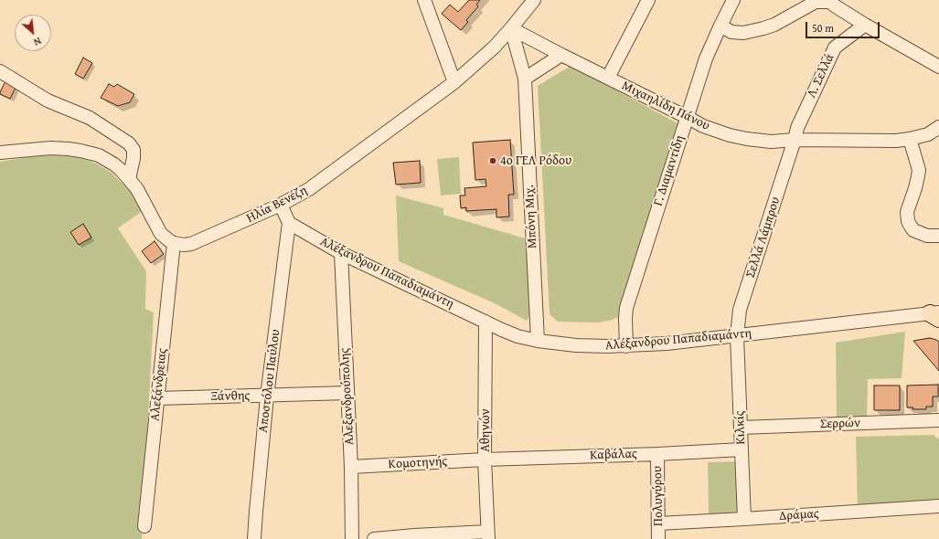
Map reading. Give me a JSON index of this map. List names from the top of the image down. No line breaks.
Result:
{"streets":{"street":["Λ. Σελλά","Μιχαηλίδη Πάνου","Γ. Διαμαντίδη","Ηλία Βενέζη","Μπόνη Μιχ.","Σελλά Λάμπρου","Αλέξανδρου Παπαδιαμάντη","Αποστόλου Παύλου","Αλεξάνδρειας","Ξάνθης","Αλεξανδρούπολης","Σερρών","Κιλκίς","Αθηνών","Καβάλας","Κομοτηνής","Πολυγύρου","Δράμας"]},"crossings":[["Λ. Σελλά","Μιχαηλίδη Πάνου"],["Λ. Σελλά","Σελλά Λάμπρου"],["Μιχαηλίδη Πάνου","Γ. Διαμαντίδη"],["Μιχαηλίδη Πάνου","Ηλία Βενέζη"],["Μιχαηλίδη Πάνου","Μπόνη Μιχ."],["Μιχαηλίδη Πάνου","Σελλά Λάμπρου"],["Γ. Διαμαντίδη","Αλέξανδρου Παπαδιαμάντη"],["Ηλία Βενέζη","Μπόνη Μιχ."],["Ηλία Βενέζη","Αλεξάνδρειας"],["Μπόνη Μιχ.","Αλέξανδρου Παπαδιαμάντη"],["Σελλά Λάμπρου","Αλέξανδρου Παπαδιαμάντη"],["Σελλά Λάμπρου","Κιλκίς"],["Αλέξανδρου Παπαδιαμάντη","Αποστόλου Παύλου"],["Αλέξανδρου Παπαδιαμάντη","Αλεξανδρούπολης"],["Αλέξανδρου Παπαδιαμάντη","Κιλκίς"],["Αλέξανδρου Παπαδιαμάντη","Αθηνών"],["Αποστόλου Παύλου","Ξάνθης"],["Αλεξάνδρειας","Ξάνθης"],["Ξάνθης","Αλεξανδρούπολης"],["Αλεξανδρούπολης","Κομοτηνής"],["Σερρών","Κιλκίς"],["Κιλκίς","Καβάλας"],["Κιλκίς","Δράμας"],["Αθηνών","Καβάλας"],["Αθηνών","Κομοτηνής"],["Καβάλας","Κομοτηνής"],["Καβάλας","Πολυγύρου"],["Πολυγύρου","Δράμας"]],"places":["4ο ΓΕΛ Ρόδου"],"scale_bar":"50 m","north":"bottom right"}
